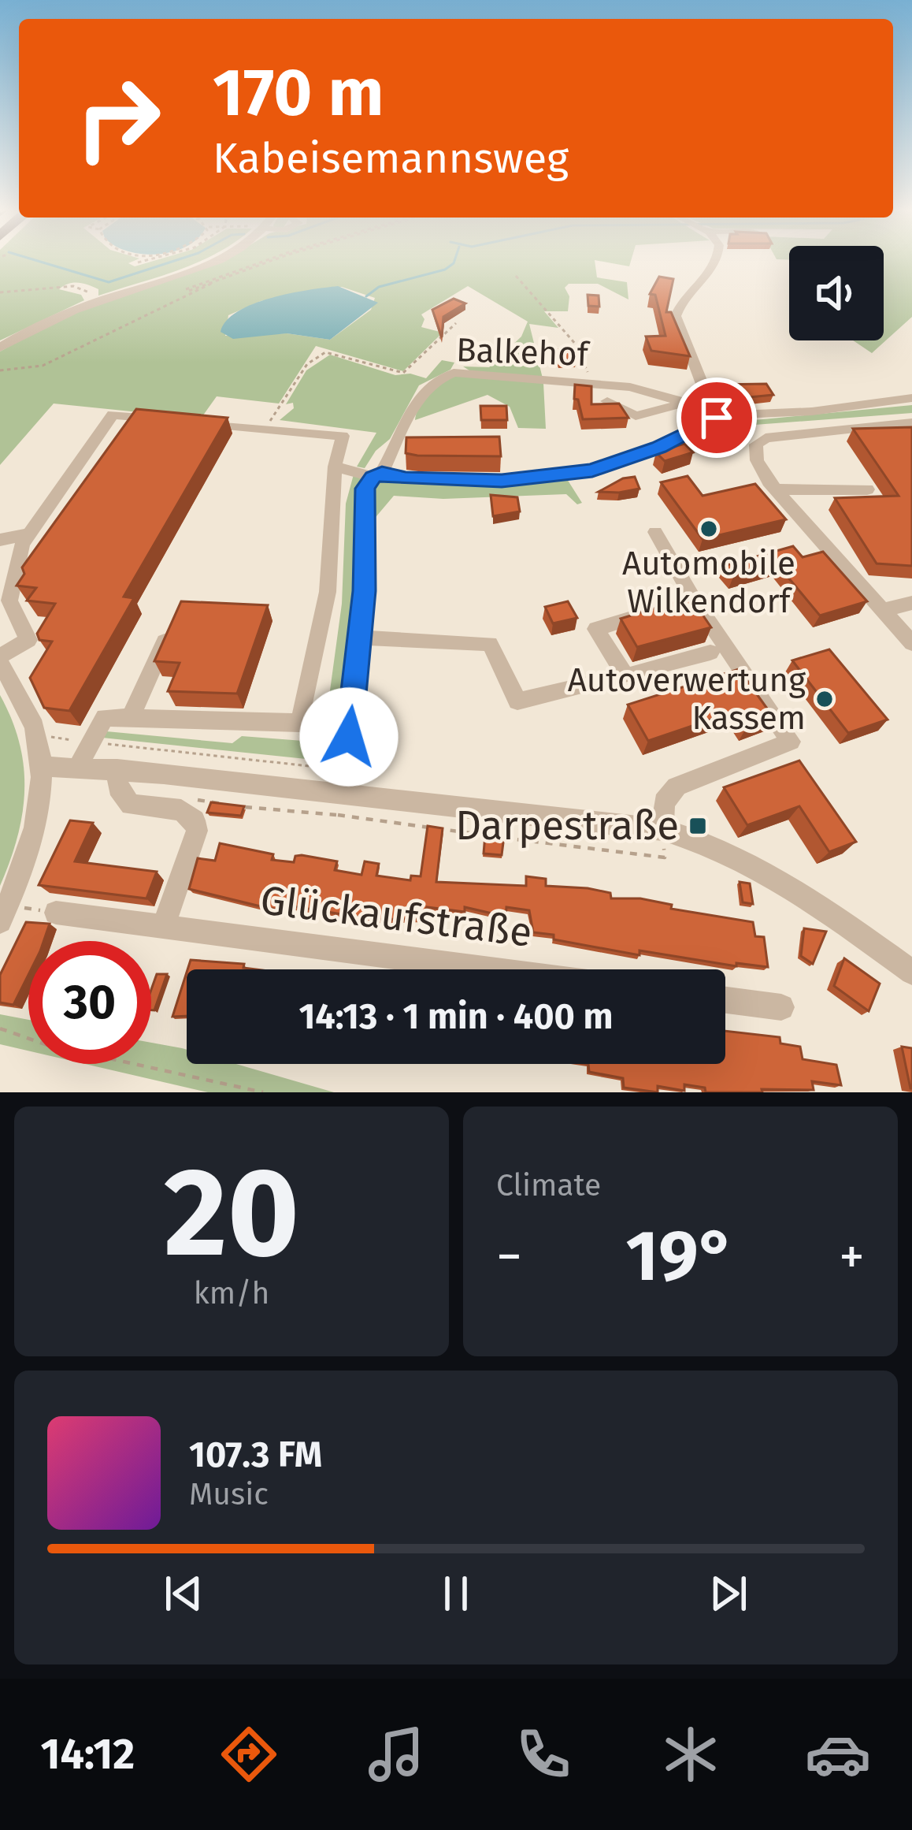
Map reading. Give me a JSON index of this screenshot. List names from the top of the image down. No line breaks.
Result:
{"streets":{"street":["Balkehof","Glückaufstraße"]},"places":{"other":["Automobile Wilkendorf","Autoverwertung Kassem"],"transit":["Darpestraße"]},"page":{"turn":["170 m","Kabeisemannsweg"],"limit":"30","trip":"14:13 · 1 min · 400 m","tile":[["20","km/h"],"Climate"],"heat":["−","19°","+"],"song":["107.3 FM","Music"],"tabs":"14:12"}}
